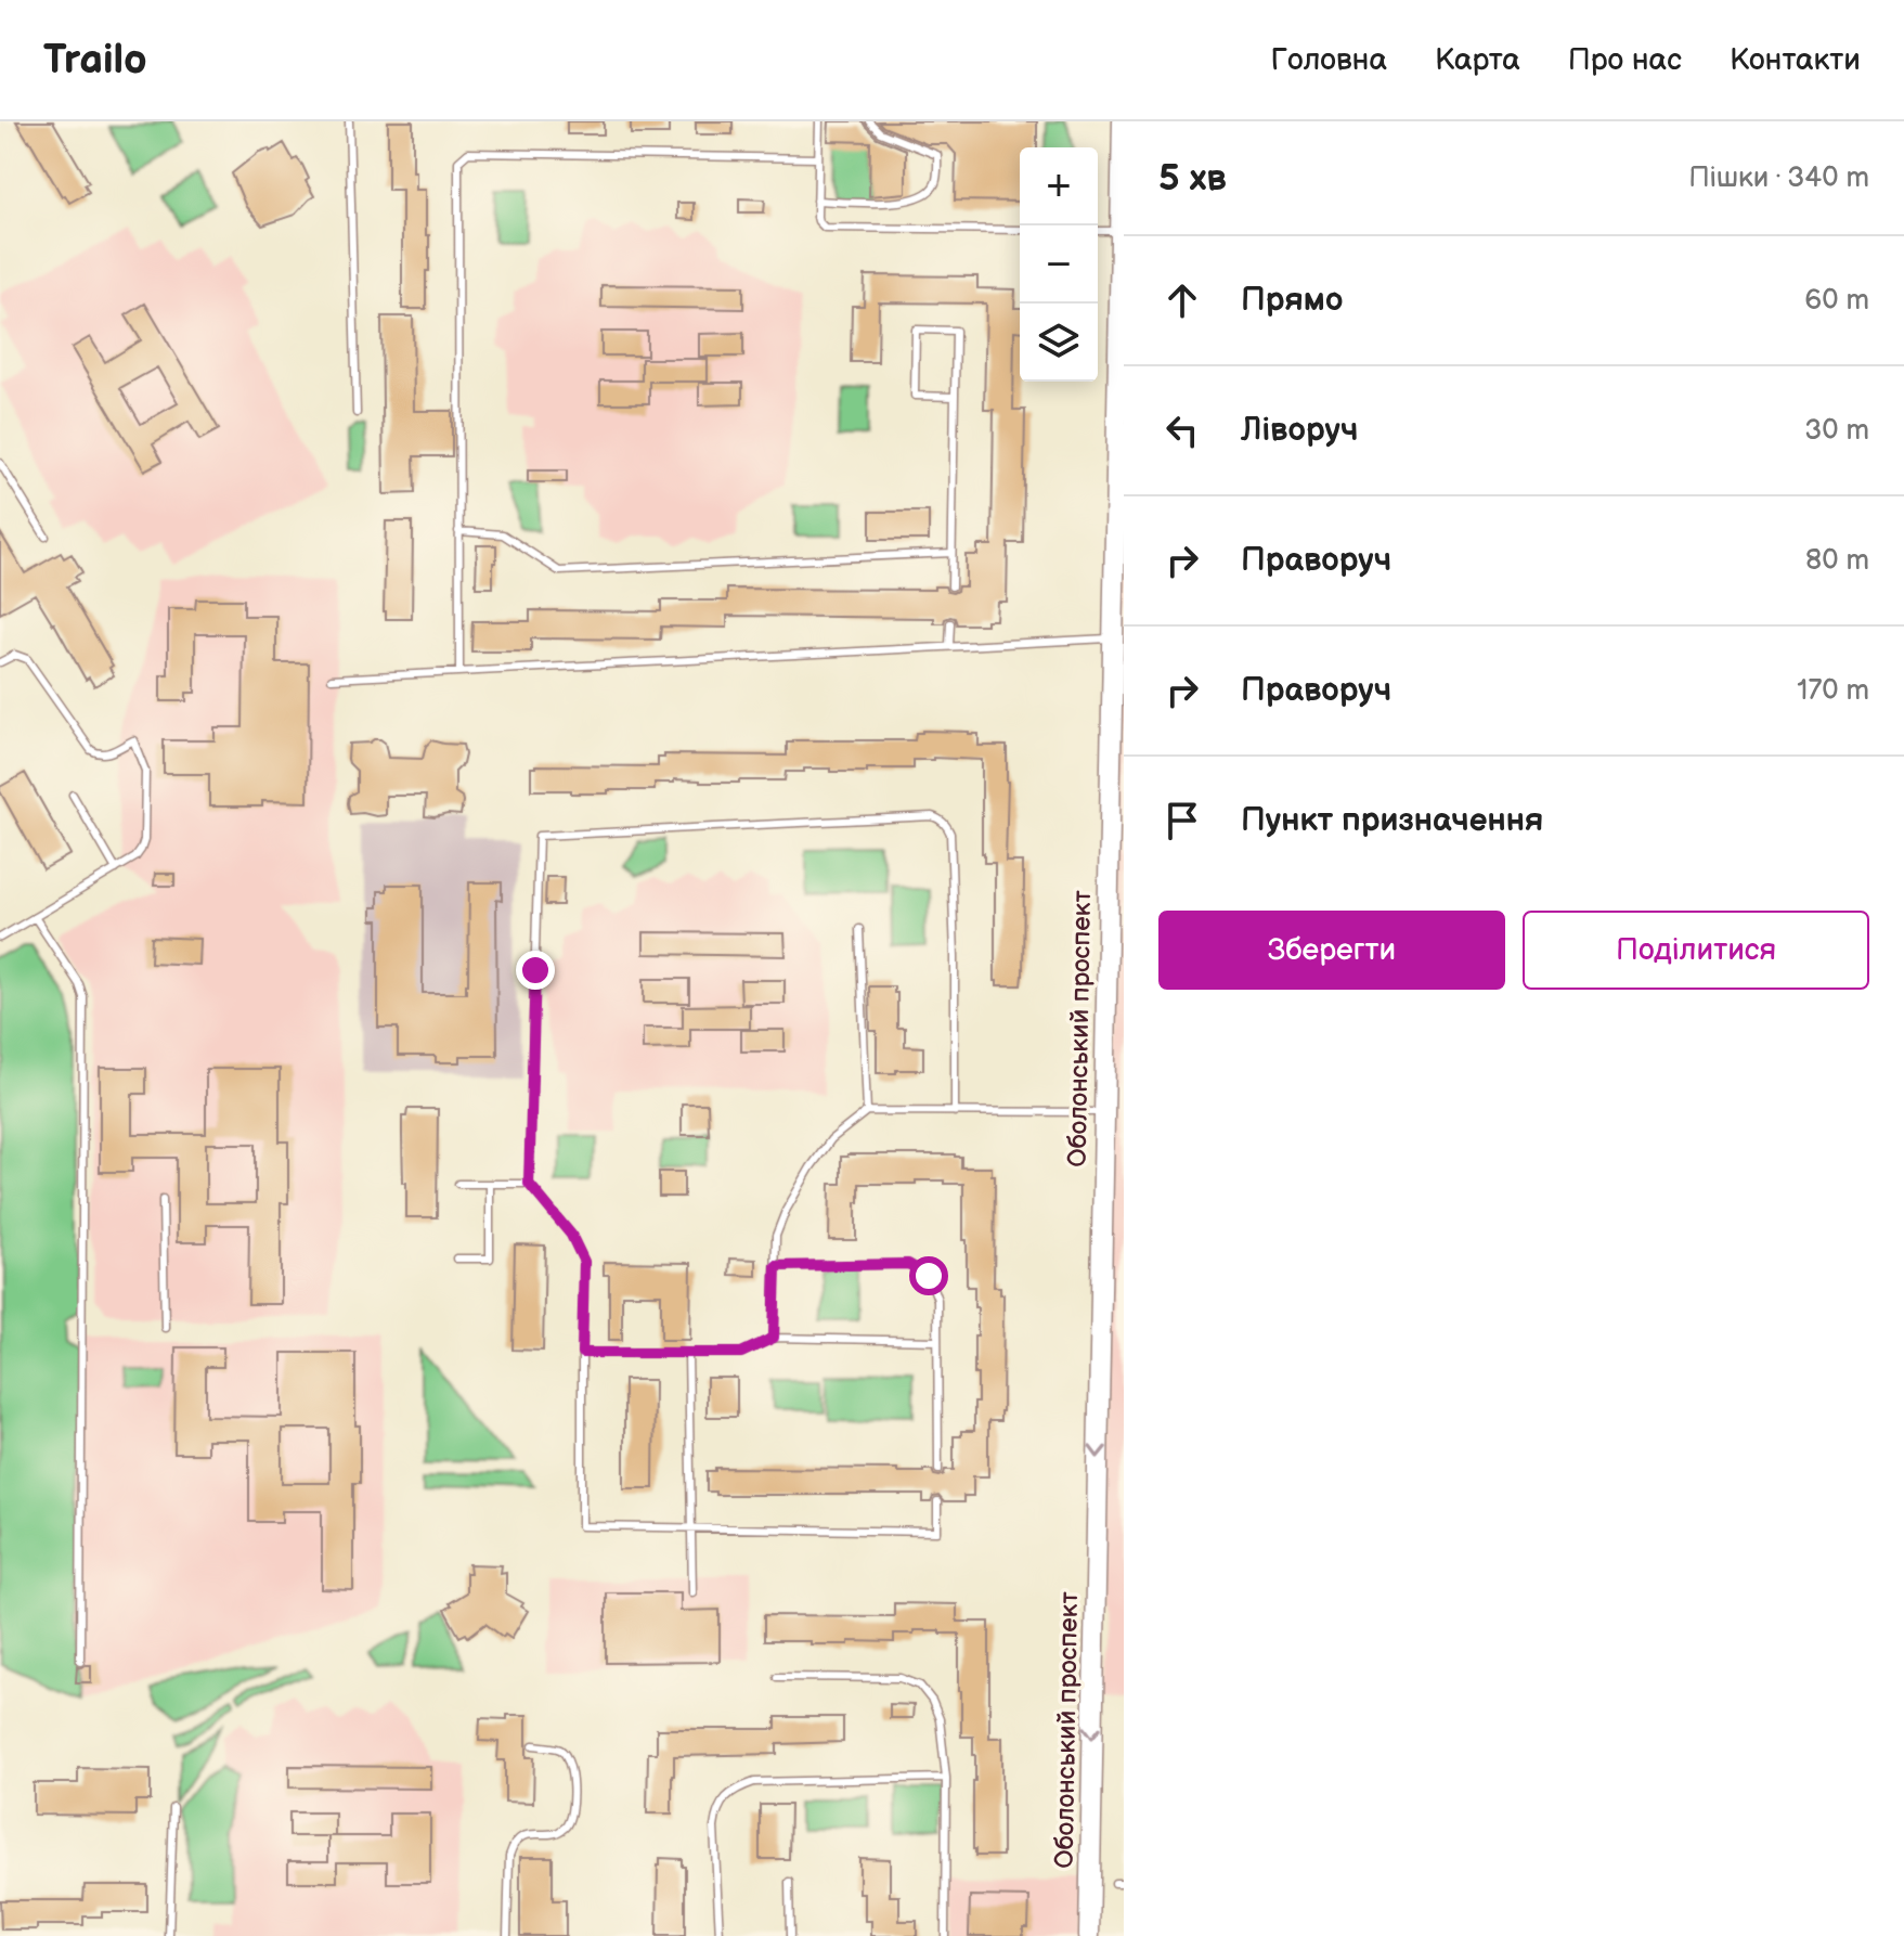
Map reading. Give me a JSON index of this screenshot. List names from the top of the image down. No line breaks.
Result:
{"streets":{"main road":["Оболонський проспект"]},"one_way":["Оболонський проспект"],"page":{"header":"Trailo","nav":["Головна","Карта","Про нас","Контакти"],"heading":["5 хв","Пішки · 340 m"],"map_buttons":["+","−"],"list":[["Прямо","60 m"],["Ліворуч","30 m"],["Праворуч","80 m"],["Праворуч","170 m"],"Пункт призначення"],"buttons":["Зберегти","Поділитися"]}}
